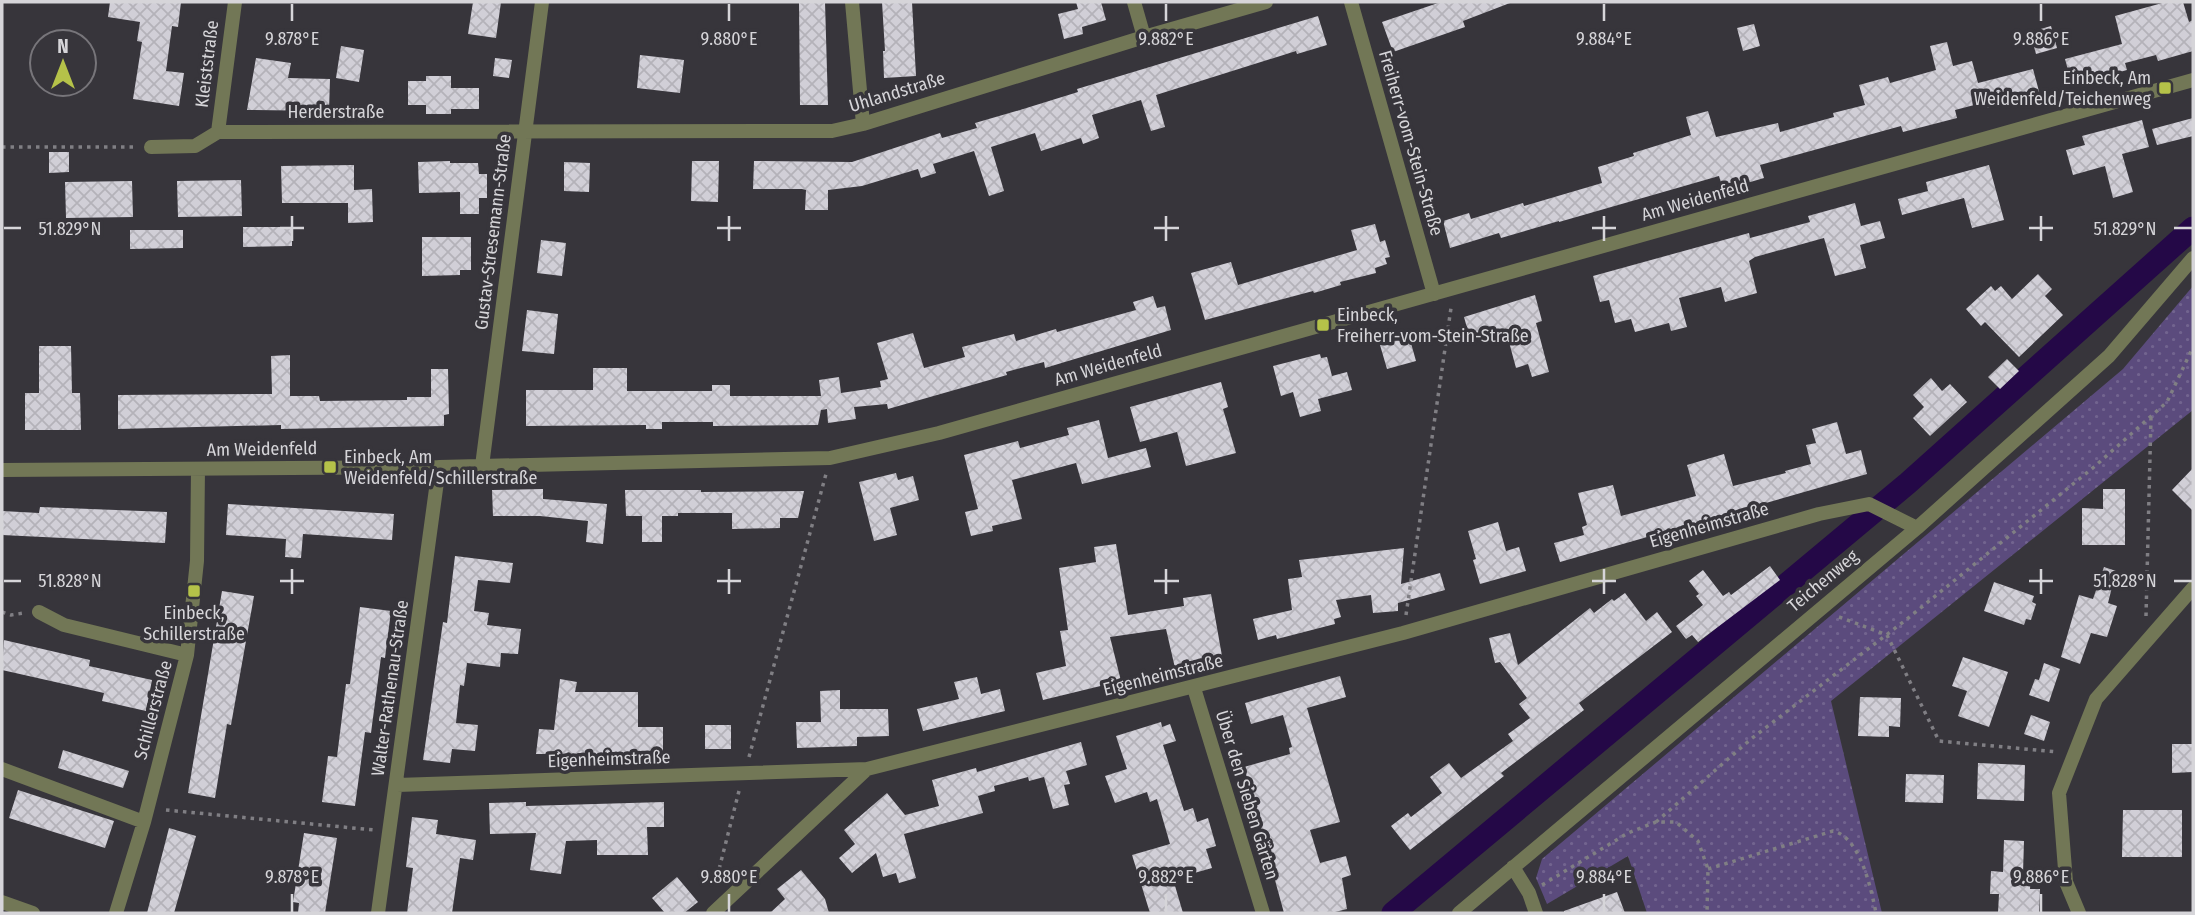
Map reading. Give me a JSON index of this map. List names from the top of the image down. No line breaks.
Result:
{"streets":{"street":["Kleiststraße","Uhlandstraße","Herderstraße","Freiherr-vom-Stein-Straße","Am Weidenfeld","Gustav-Stresemann-Straße","Eigenheimstraße","Teichenweg","Walter-Rathenau-Straße","Schillerstraße","Über den Sieben Gärten"]},"crossings":[["Kleiststraße","Herderstraße"],["Uhlandstraße","Herderstraße"],["Uhlandstraße","Gustav-Stresemann-Straße"],["Herderstraße","Gustav-Stresemann-Straße"],["Freiherr-vom-Stein-Straße","Am Weidenfeld"],["Am Weidenfeld","Gustav-Stresemann-Straße"],["Am Weidenfeld","Walter-Rathenau-Straße"],["Am Weidenfeld","Schillerstraße"],["Eigenheimstraße","Teichenweg"],["Eigenheimstraße","Walter-Rathenau-Straße"],["Eigenheimstraße","Über den Sieben Gärten"]],"places":{"transit":["Einbeck, Am Weidenfeld/Teichenweg","Einbeck, Freiherr-vom-Stein-Straße","Einbeck, Am Weidenfeld/Schillerstraße","Einbeck, Schillerstraße"]},"north":"top","coordinates":["9.878°E","9.880°E","9.882°E","9.884°E","9.886°E","51.829°N","51.828°N"]}
